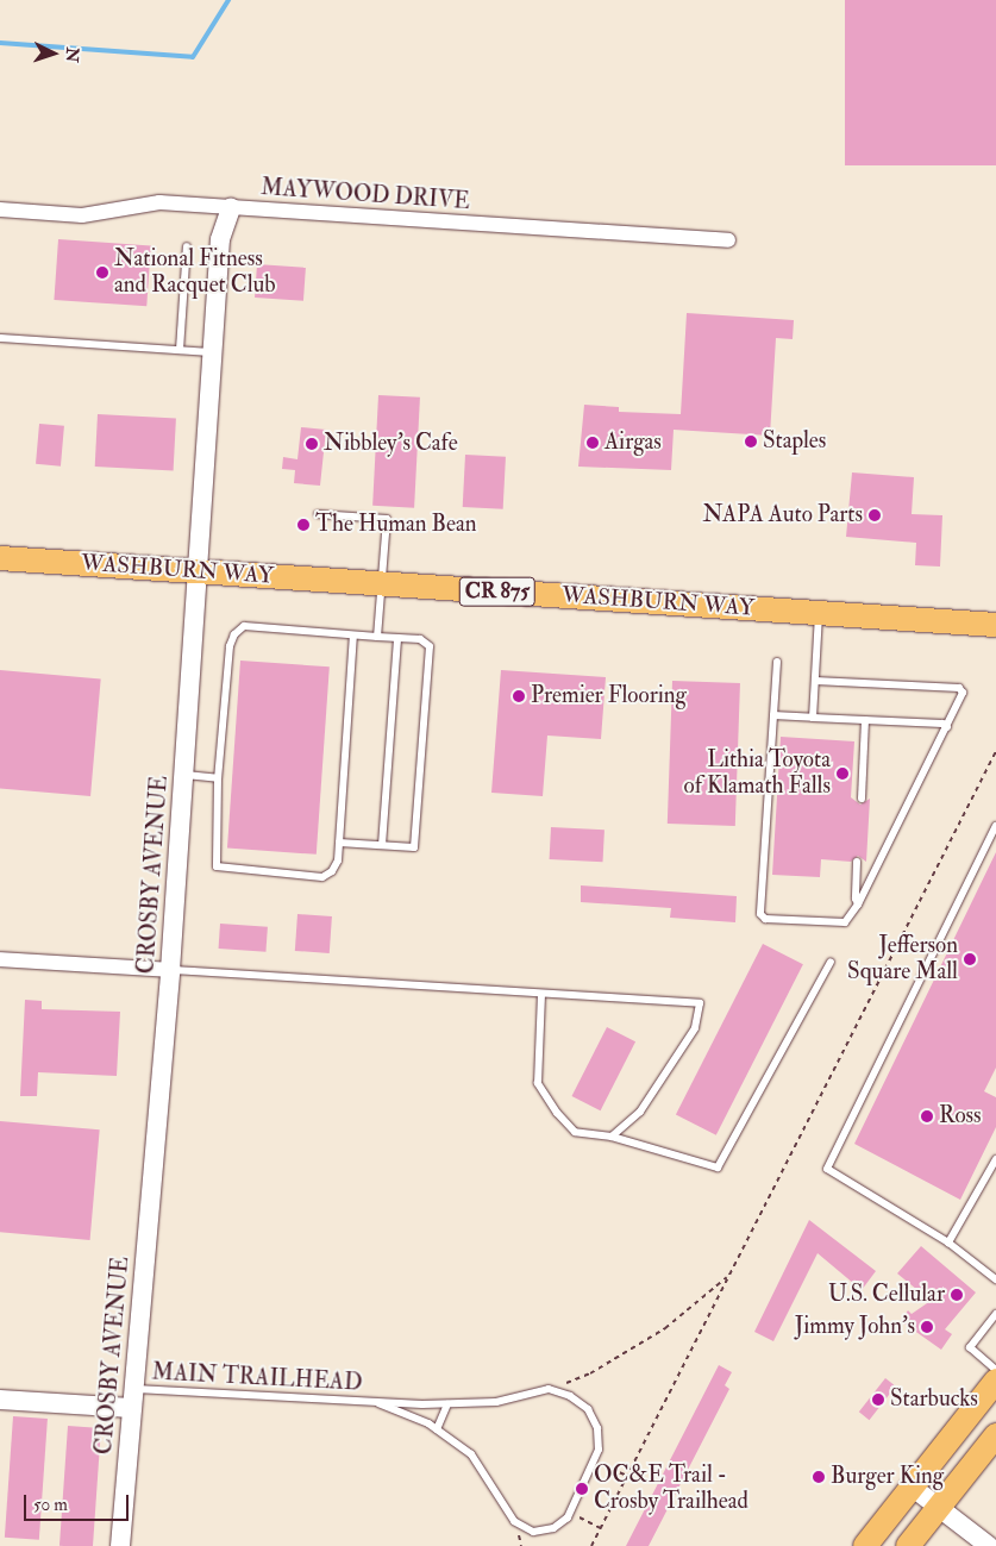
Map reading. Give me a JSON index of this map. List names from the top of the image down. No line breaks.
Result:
{"streets":{"main road":["WASHBURN WAY","CR 875"],"street":["MAYWOOD DRIVE","CROSBY AVENUE"],"lane":["MAIN TRAILHEAD"]},"crossings":[["MAYWOOD DRIVE","CROSBY AVENUE"],["WASHBURN WAY","CROSBY AVENUE"],["CROSBY AVENUE","MAIN TRAILHEAD"]],"places":["National Fitness and Racquet Club","Staples","Airgas","Nibbley's Cafe","NAPA Auto Parts","The Human Bean","Premier Flooring","Lithia Toyota of Klamath Falls","Jefferson Square Mall","Ross","U.S. Cellular","Jimmy John's","Starbucks","Burger King","OC&E Trail - Crosby Trailhead"],"scale_bar":"50 m","north":"right"}
